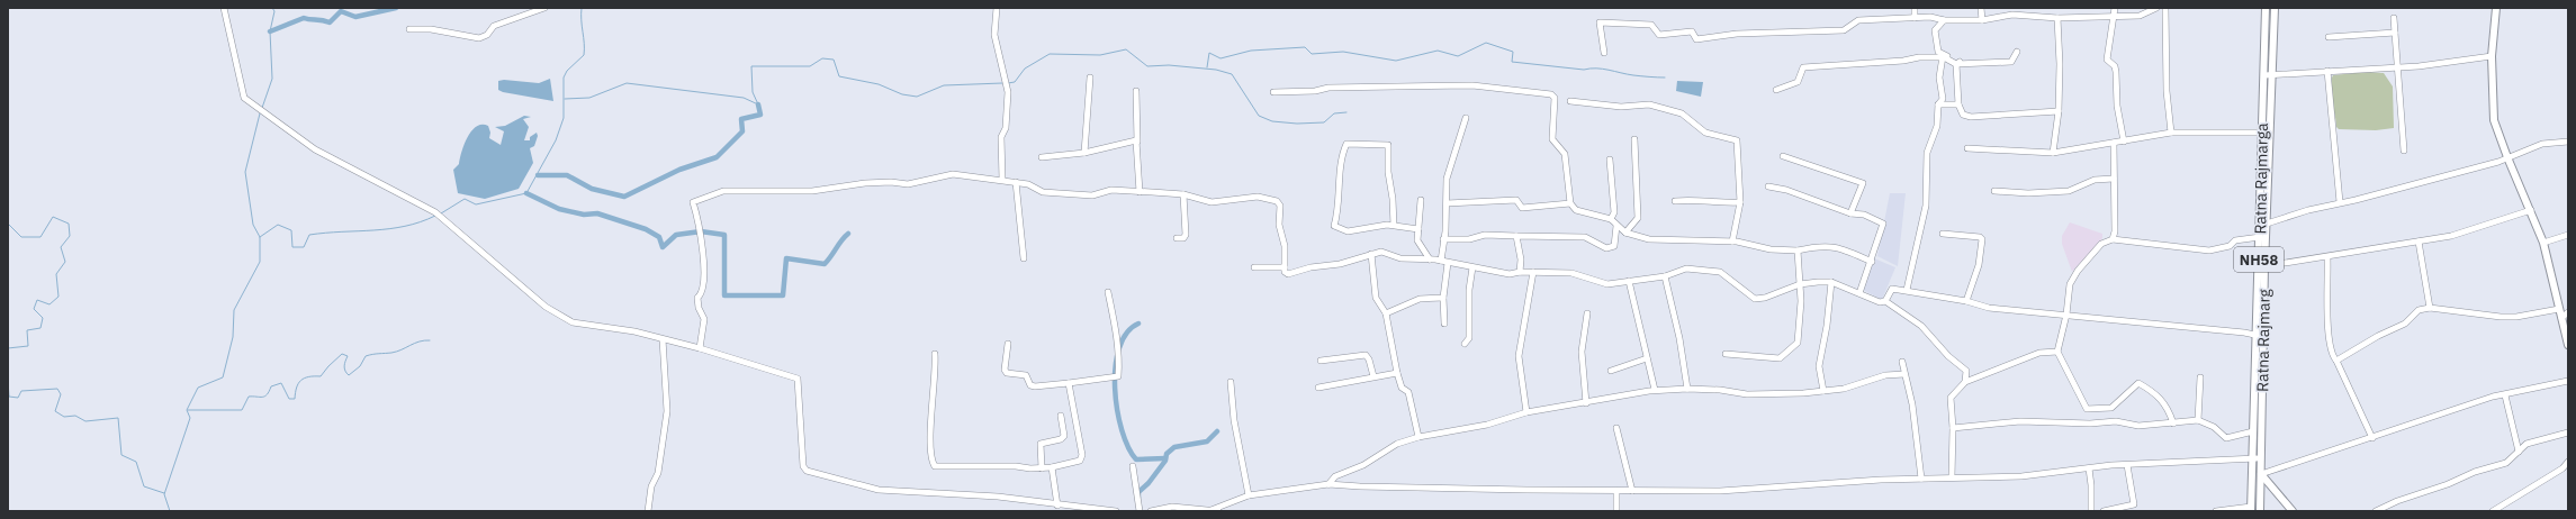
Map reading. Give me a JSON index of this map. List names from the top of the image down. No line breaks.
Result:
{"streets":{"main road":["Ratna Rajmarga","NH58","Ratna Rajmarg"]},"crossings":[["Ratna Rajmarga","Ratna Rajmarg"]]}
